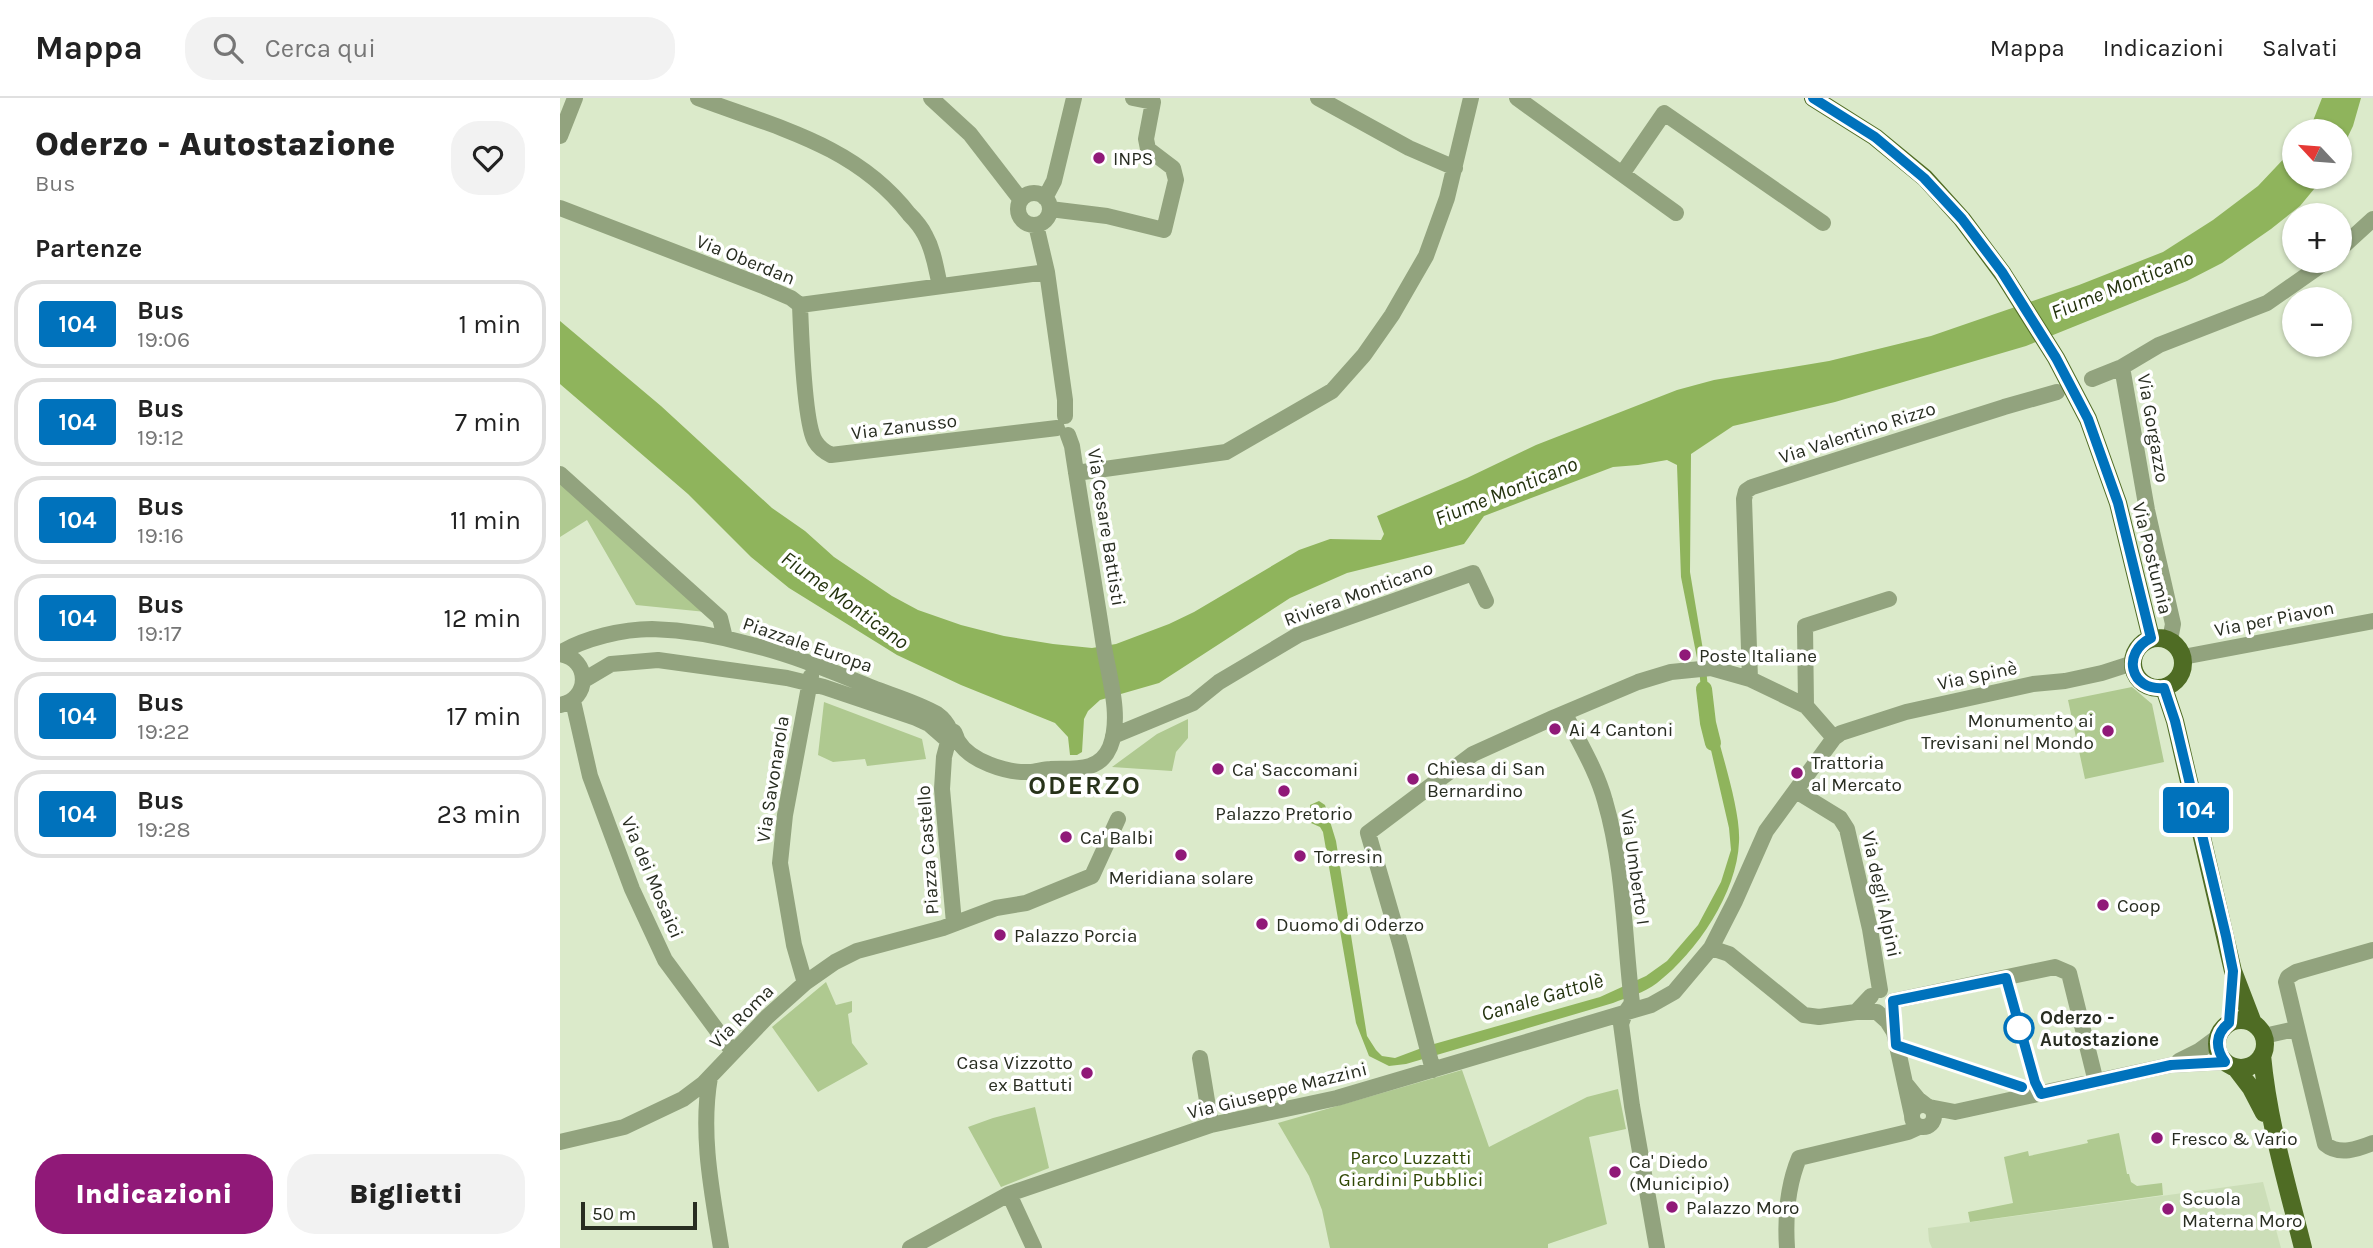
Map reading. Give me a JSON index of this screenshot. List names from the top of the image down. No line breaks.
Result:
{"streets":{"main road":["Via Postumia"],"street":["Via Oberdan","Via Zanusso","Via Gorgazzo","Via Valentino Rizzo","Via Cesare Battisti","Riviera Monticano","Via per Piavon","Piazzale Europa","Via Spinè","Via Savonarola","Piazza Castello","Via Umberto I","Via dei Mosaici","Via degli Alpini","Via Roma","Via Giuseppe Mazzini"]},"crossings":[["Via Oberdan","Via Zanusso"],["Via Oberdan","Via Cesare Battisti"],["Via Zanusso","Via Cesare Battisti"],["Via Gorgazzo","Via Postumia"],["Via Gorgazzo","Via per Piavon"],["Via Gorgazzo","Via Spinè"],["Via Cesare Battisti","Riviera Monticano"],["Via Postumia","Via per Piavon"],["Via Postumia","Via Spinè"],["Via per Piavon","Via Spinè"],["Piazzale Europa","Via Savonarola"],["Piazzale Europa","Piazza Castello"],["Via Spinè","Via Giuseppe Mazzini"],["Via Savonarola","Via Roma"],["Piazza Castello","Via Roma"],["Via Umberto I","Via Giuseppe Mazzini"],["Via dei Mosaici","Via Roma"],["Via degli Alpini","Via Giuseppe Mazzini"]],"districts":["ODERZO"],"water":["Fiume Monticano","Canale Gattolè"],"parks":["Parco Luzzatti Giardini Pubblici"],"places":["INPS","Poste Italiane","Ai 4 Cantoni","Monumento ai Trevisani nel Mondo","Ca' Saccomani","Trattoria al Mercato","Chiesa di San Bernardino","Palazzo Pretorio","Ca' Balbi","Meridiana solare","Torresin","Coop","Duomo di Oderzo","Palazzo Porcia","Oderzo - Autostazione","Casa Vizzotto ex Battuti","Fresco & Vario","Ca' Diedo (Municipio)","Palazzo Moro","Scuola Materna Moro"],"lines":["bus line 104"],"scale_bar":"50 m","north":"top left","page":{"header":"Mappa","search":"Cerca qui","nav":["Mappa","Indicazioni","Salvati"],"heading":[["Oderzo - Autostazione","Bus"],"Partenze"],"on_map":"104","map_buttons":["+","−"],"list":[{"mark":"104","name":"Bus","note":"19:06","value":"1 min"},{"mark":"104","name":"Bus","note":"19:12","value":"7 min"},{"mark":"104","name":"Bus","note":"19:16","value":"11 min"},{"mark":"104","name":"Bus","note":"19:17","value":"12 min"},{"mark":"104","name":"Bus","note":"19:22","value":"17 min"},{"mark":"104","name":"Bus","note":"19:28","value":"23 min"}],"buttons":["Indicazioni","Biglietti"],"scale":"50 m"}}
